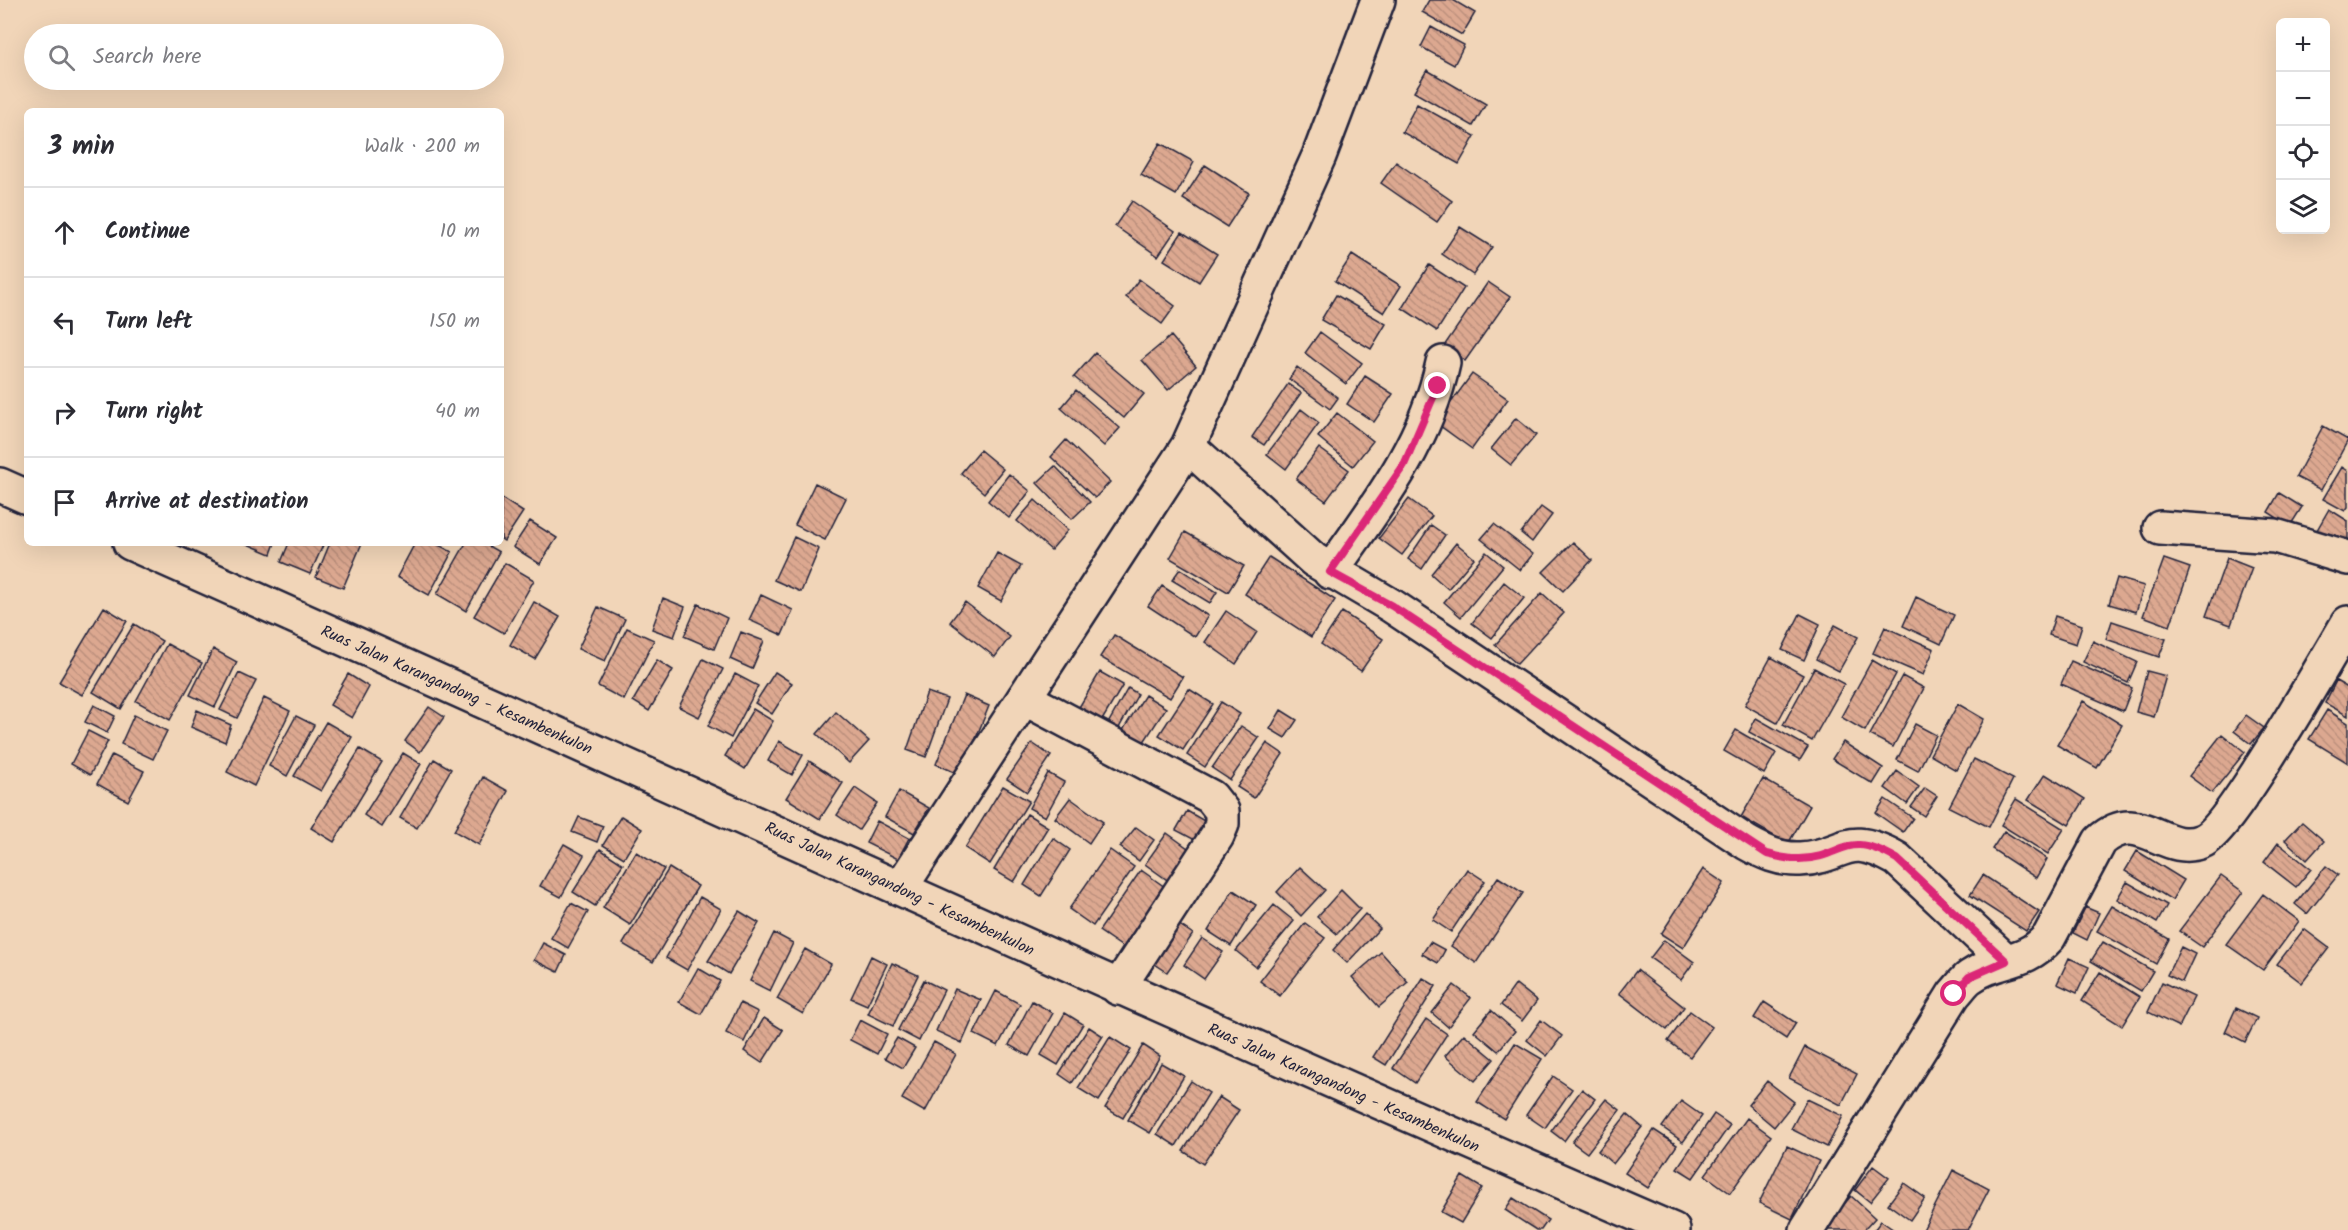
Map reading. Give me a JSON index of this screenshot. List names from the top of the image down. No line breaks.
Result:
{"streets":{"street":["Ruas Jalan Karangandong - Kesambenkulon"]},"page":{"map_buttons":["+","−"],"search":"Search here","heading":["3 min","Walk · 200 m"],"list":[["Continue","10 m"],["Turn left","150 m"],["Turn right","40 m"],"Arrive at destination"]}}
